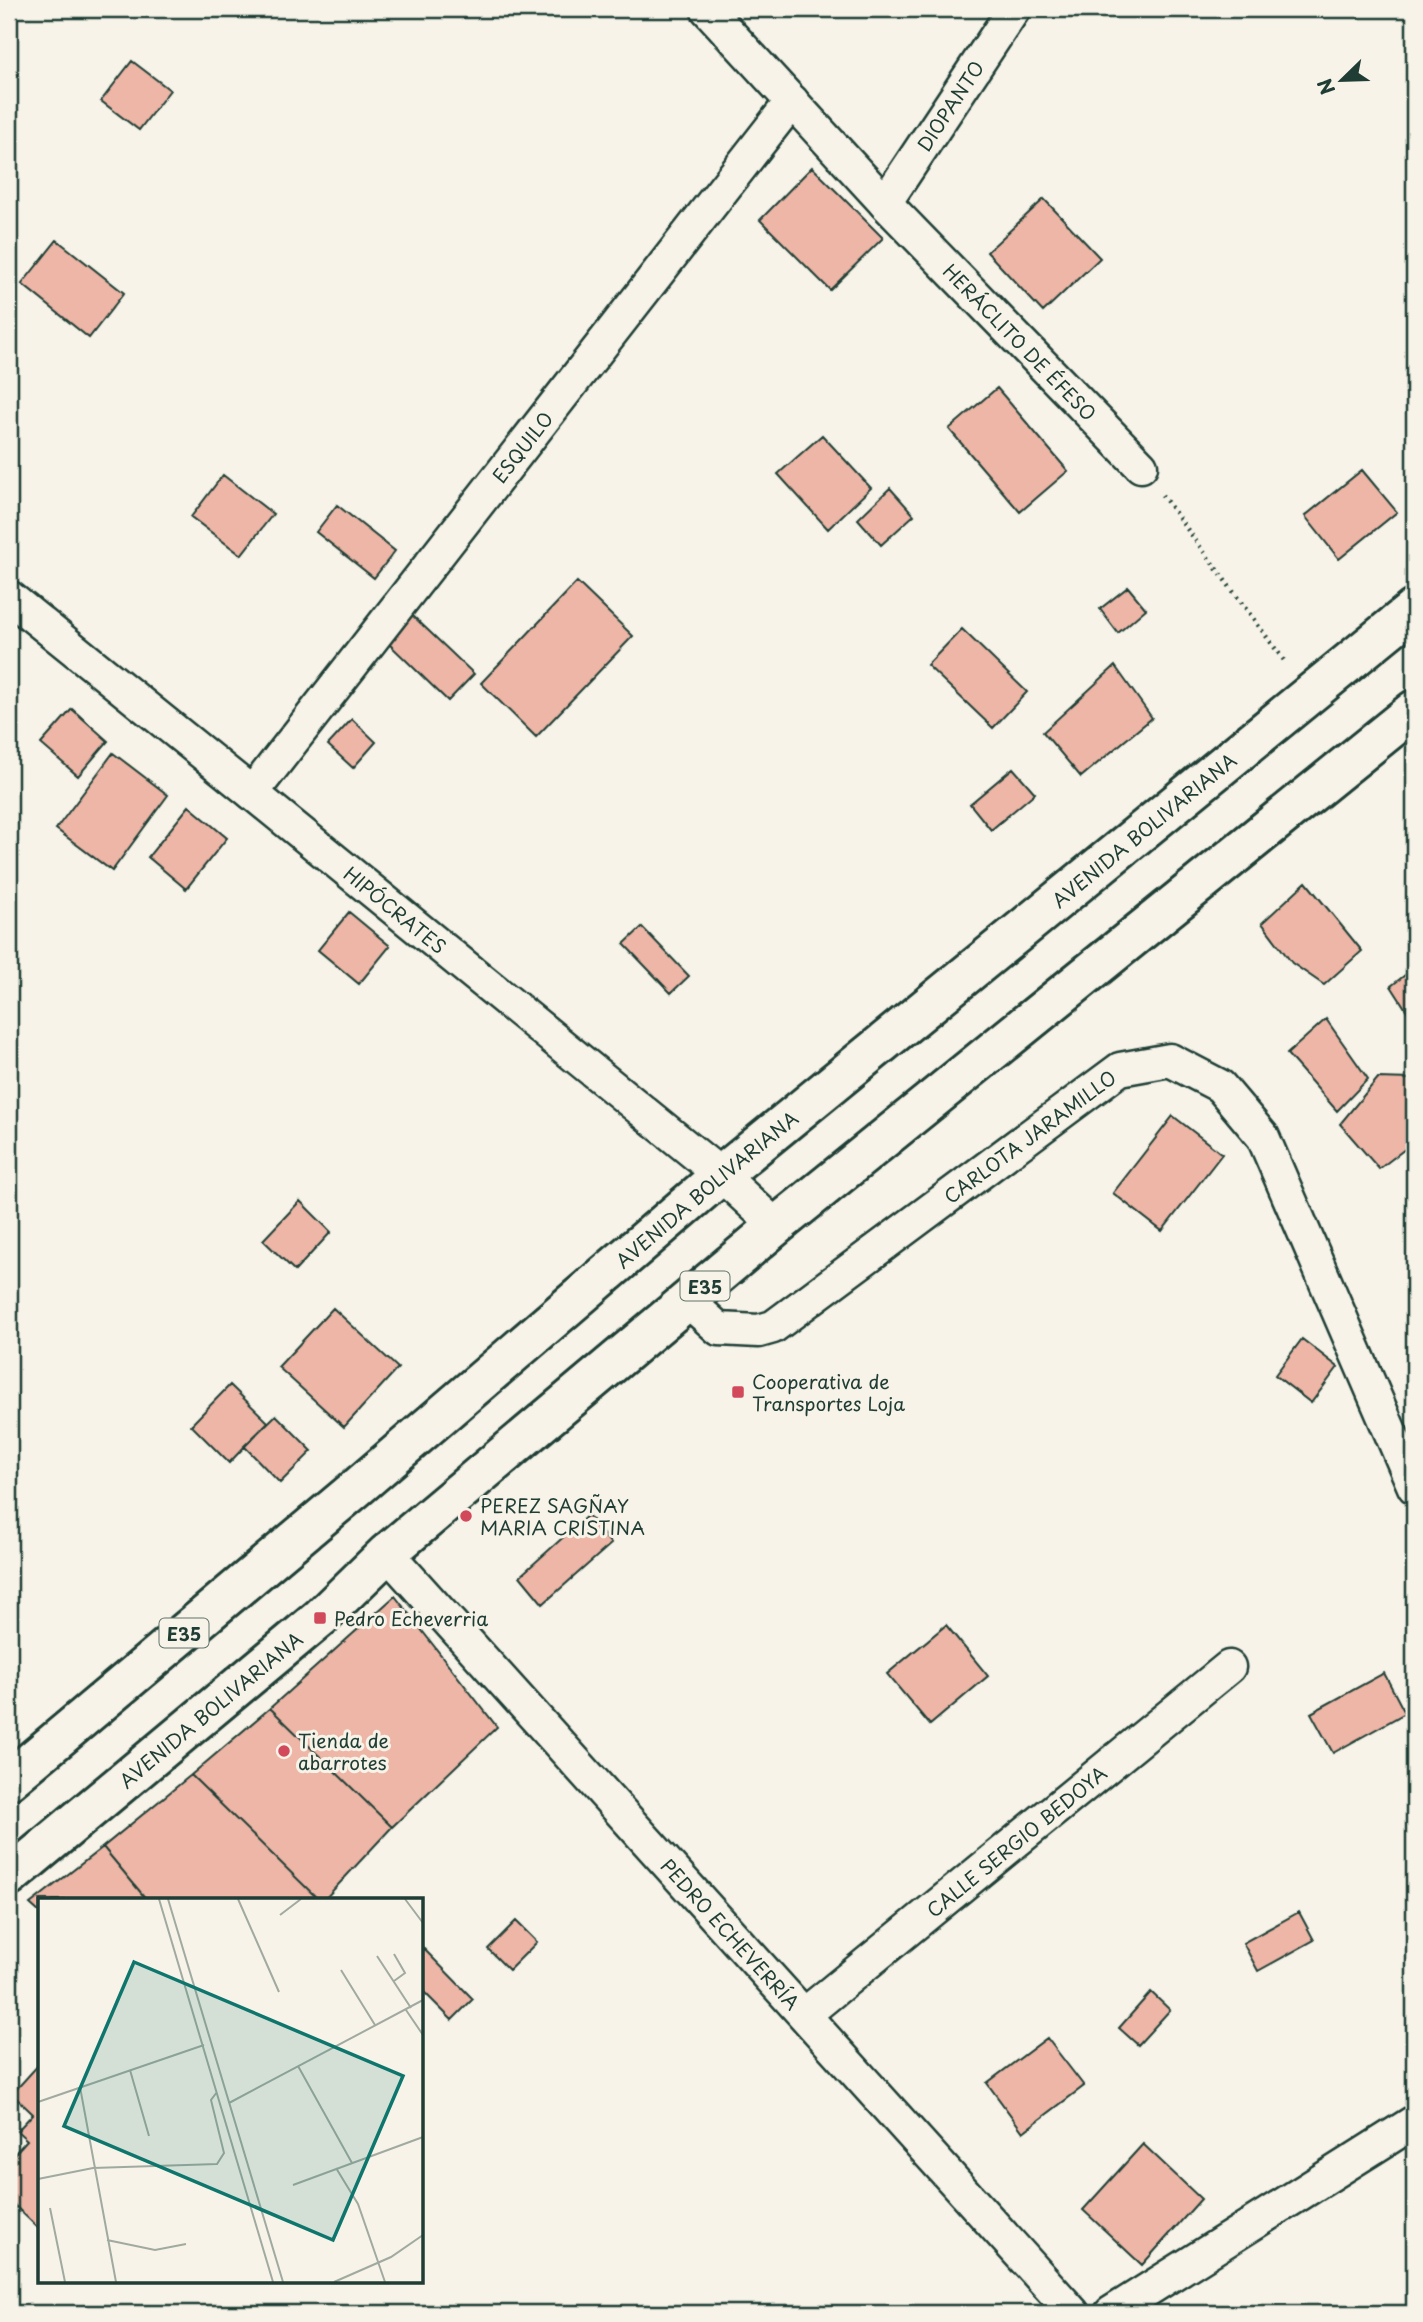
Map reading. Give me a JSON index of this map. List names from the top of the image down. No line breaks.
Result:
{"streets":{"highway":["AVENIDA BOLIVARIANA","E35"],"street":["DIOPANTO","HERÁCLITO DE ÉFESO","ESQUILO","HIPÓCRATES","CARLOTA JARAMILLO","CALLE SERGIO BEDOYA","PEDRO ECHEVERRÍA"]},"crossings":[["DIOPANTO","HERÁCLITO DE ÉFESO"],["HERÁCLITO DE ÉFESO","ESQUILO"],["ESQUILO","HIPÓCRATES"],["AVENIDA BOLIVARIANA","HIPÓCRATES"],["AVENIDA BOLIVARIANA","CARLOTA JARAMILLO"],["AVENIDA BOLIVARIANA","PEDRO ECHEVERRÍA"],["CALLE SERGIO BEDOYA","PEDRO ECHEVERRÍA"]],"places":{"transit":["Cooperativa de Transportes Loja","Pedro Echeverria"],"other":["PEREZ SAGÑAY MARIA CRISTINA","Tienda de abarrotes"]},"north":"bottom left"}
